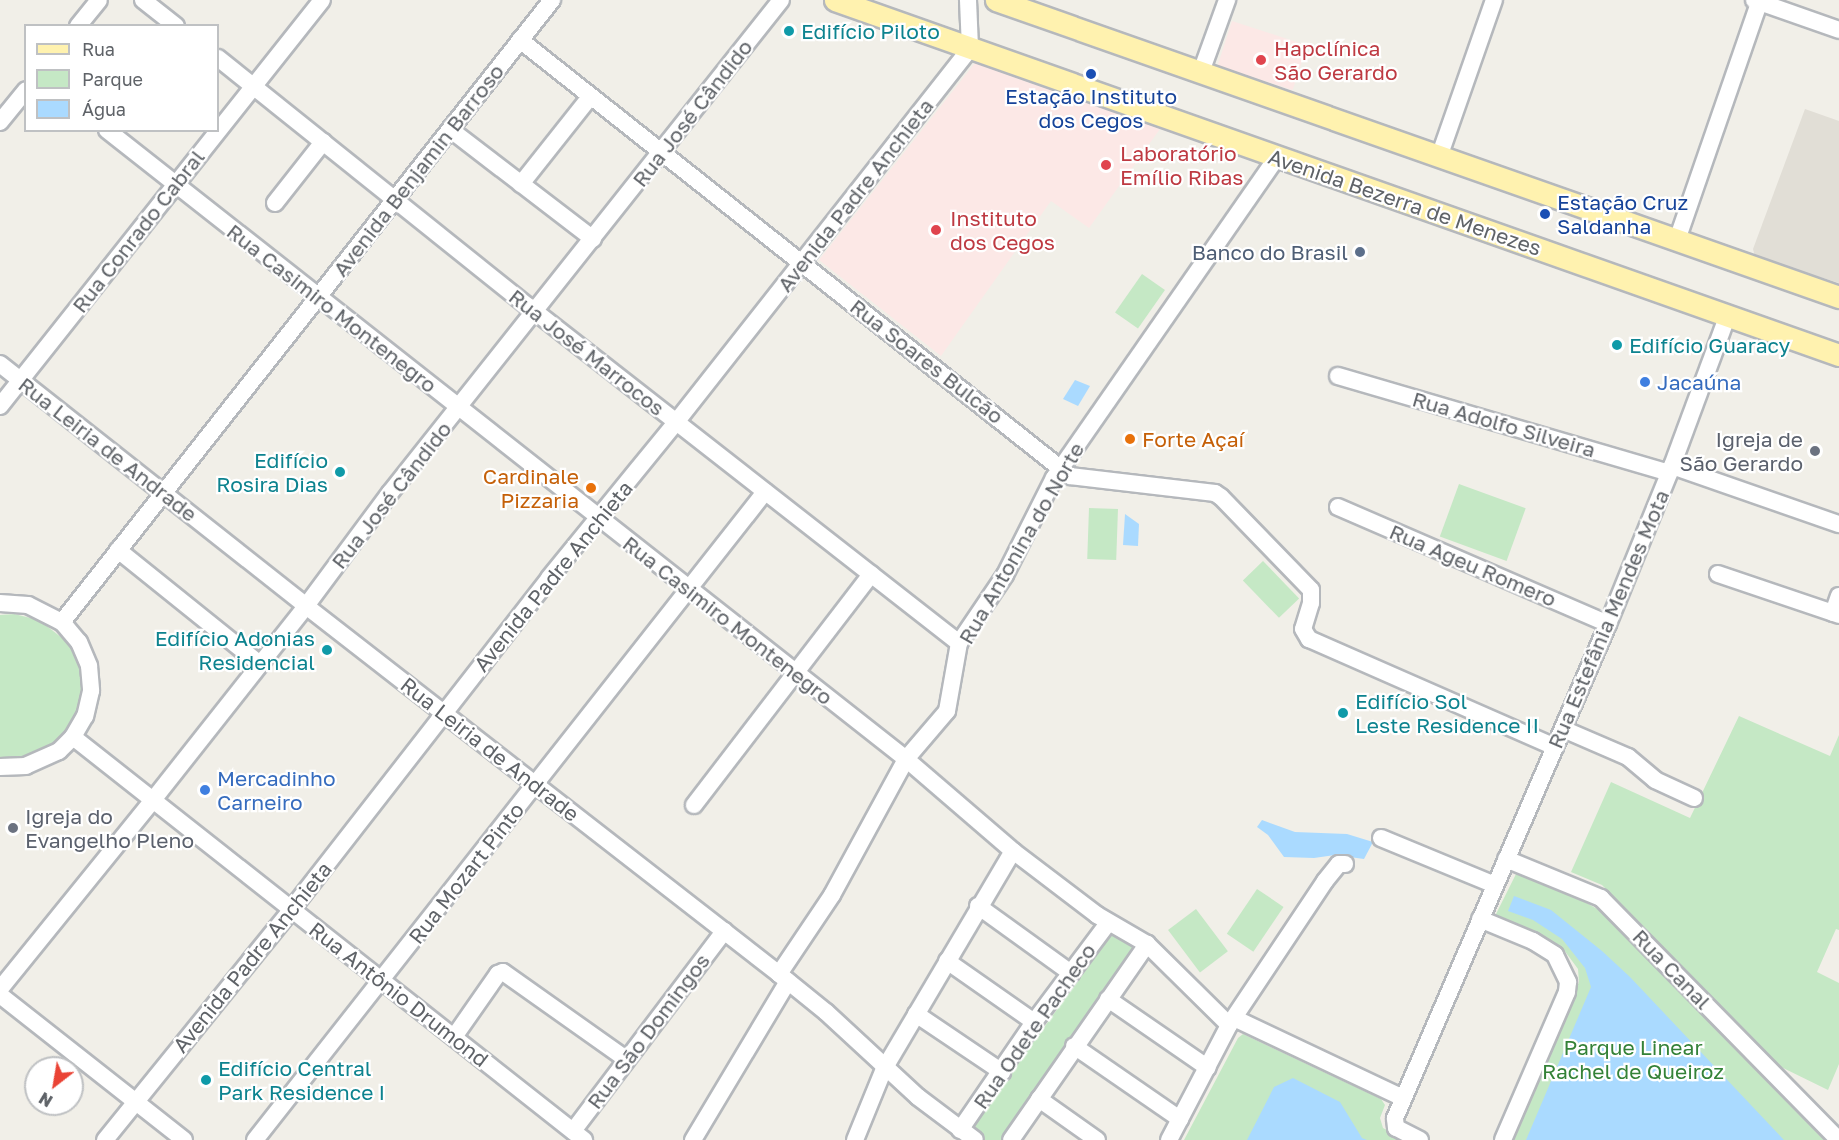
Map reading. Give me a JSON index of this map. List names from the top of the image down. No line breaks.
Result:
{"streets":{"main road":["Avenida Bezerra de Menezes"],"street":["Rua José Cândido","Avenida Benjamin Barroso","Avenida Padre Anchieta","Rua Conrado Cabral","Rua Casimiro Montenegro","Rua José Marrocos","Rua Soares Bulcão","Rua Adolfo Silveira","Rua Leiria de Andrade","Rua Antonina do Norte","Rua Ageu Romero","Rua Estefânia Mendes Mota","Rua Mozart Pinto","Rua Canal","Rua Antônio Drumond","Rua Odete Pacheco","Rua São Domingos"]},"crossings":[["Rua José Cândido","Rua Casimiro Montenegro"],["Rua José Cândido","Rua José Marrocos"],["Rua José Cândido","Rua Soares Bulcão"],["Rua José Cândido","Rua Leiria de Andrade"],["Rua José Cândido","Rua Antônio Drumond"],["Avenida Benjamin Barroso","Rua Casimiro Montenegro"],["Avenida Benjamin Barroso","Rua José Marrocos"],["Avenida Benjamin Barroso","Rua Soares Bulcão"],["Avenida Benjamin Barroso","Rua Leiria de Andrade"],["Avenida Padre Anchieta","Avenida Bezerra de Menezes"],["Avenida Padre Anchieta","Rua Casimiro Montenegro"],["Avenida Padre Anchieta","Rua José Marrocos"],["Avenida Padre Anchieta","Rua Soares Bulcão"],["Avenida Padre Anchieta","Rua Leiria de Andrade"],["Avenida Padre Anchieta","Rua Antônio Drumond"],["Avenida Bezerra de Menezes","Rua Antonina do Norte"],["Avenida Bezerra de Menezes","Rua Estefânia Mendes Mota"],["Rua Conrado Cabral","Rua Casimiro Montenegro"],["Rua Conrado Cabral","Rua José Marrocos"],["Rua Conrado Cabral","Rua Leiria de Andrade"],["Rua Casimiro Montenegro","Rua Antonina do Norte"],["Rua Casimiro Montenegro","Rua Estefânia Mendes Mota"],["Rua Casimiro Montenegro","Rua Mozart Pinto"],["Rua Casimiro Montenegro","Rua Odete Pacheco"],["Rua José Marrocos","Rua Antonina do Norte"],["Rua José Marrocos","Rua Mozart Pinto"],["Rua Soares Bulcão","Rua Antonina do Norte"],["Rua Soares Bulcão","Rua Estefânia Mendes Mota"],["Rua Adolfo Silveira","Rua Estefânia Mendes Mota"],["Rua Leiria de Andrade","Rua Antonina do Norte"],["Rua Leiria de Andrade","Rua Mozart Pinto"],["Rua Leiria de Andrade","Rua Odete Pacheco"],["Rua Leiria de Andrade","Rua São Domingos"],["Rua Ageu Romero","Rua Estefânia Mendes Mota"],["Rua Estefânia Mendes Mota","Rua Canal"],["Rua Mozart Pinto","Rua Antônio Drumond"],["Rua Antônio Drumond","Rua São Domingos"]],"parks":["Parque Linear Rachel de Queiroz"],"places":["Edifício Piloto","Hapclínica São Gerardo","Estação Instituto dos Cegos","Laboratório Emílio Ribas","Estação Cruz Saldanha","Instituto dos Cegos","Banco do Brasil","Edifício Guaracy","Jacaúna","Forte Açaí","Igreja de São Gerardo","Edifício Rosira Dias","Cardinale Pizzaria","Edifício Adonias Residencial","Edifício Sol Leste Residence II","Mercadinho Carneiro","Igreja do Evangelho Pleno","Edifício Central Park Residence I"],"legend":["Rua","Parque","Água"],"north":"bottom left"}
